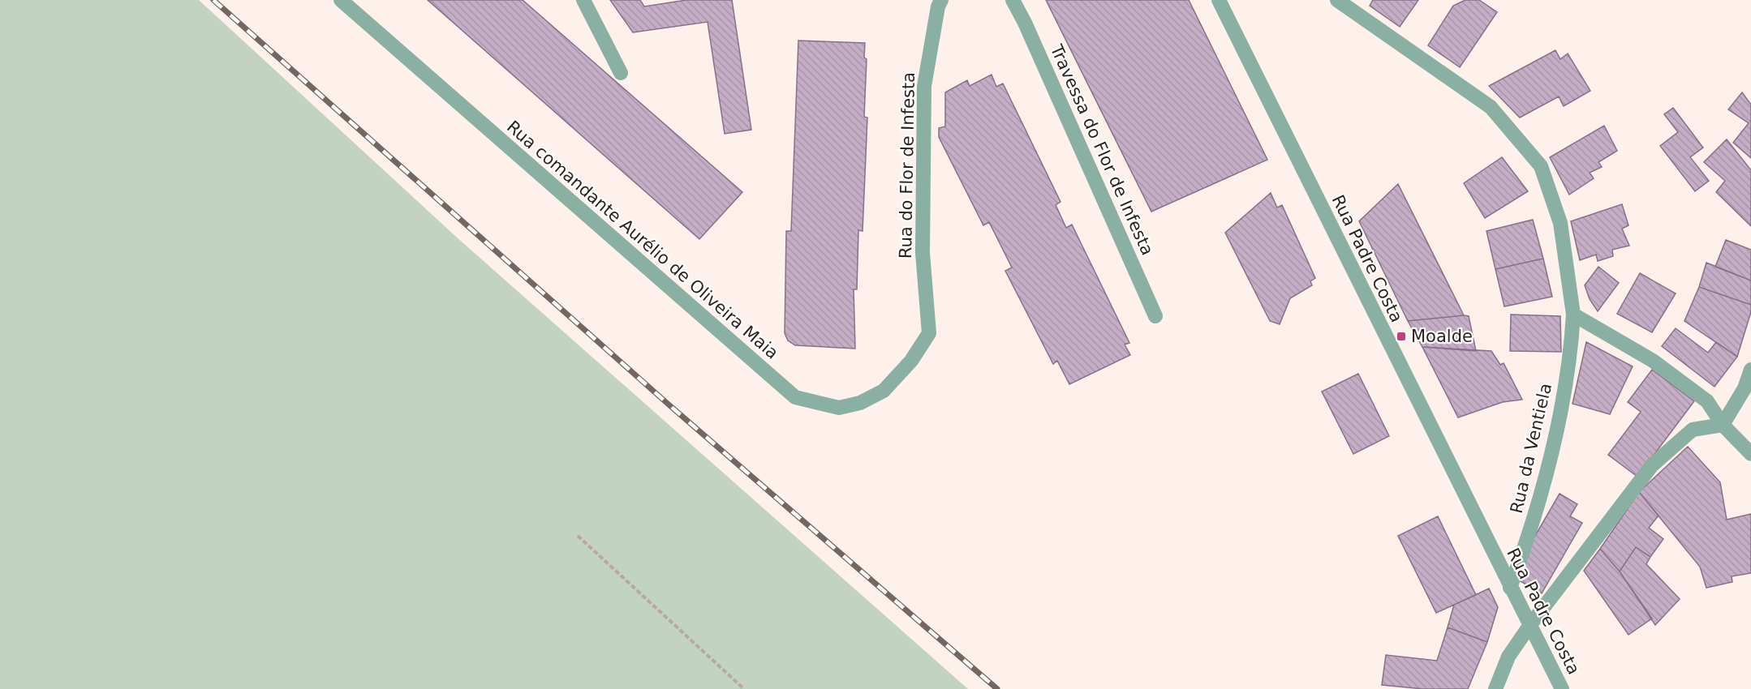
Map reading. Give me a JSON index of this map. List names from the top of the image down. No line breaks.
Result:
{"streets":{"street":["Travessa do Flor de Infesta","Rua do Flor de Infesta","Rua comandante Aurélio de Oliveira Maia","Rua Padre Costa","Rua da Ventiela"]},"crossings":[["Rua do Flor de Infesta","Rua comandante Aurélio de Oliveira Maia"],["Rua Padre Costa","Rua da Ventiela"]],"places":{"transit":["Moalde"]}}
